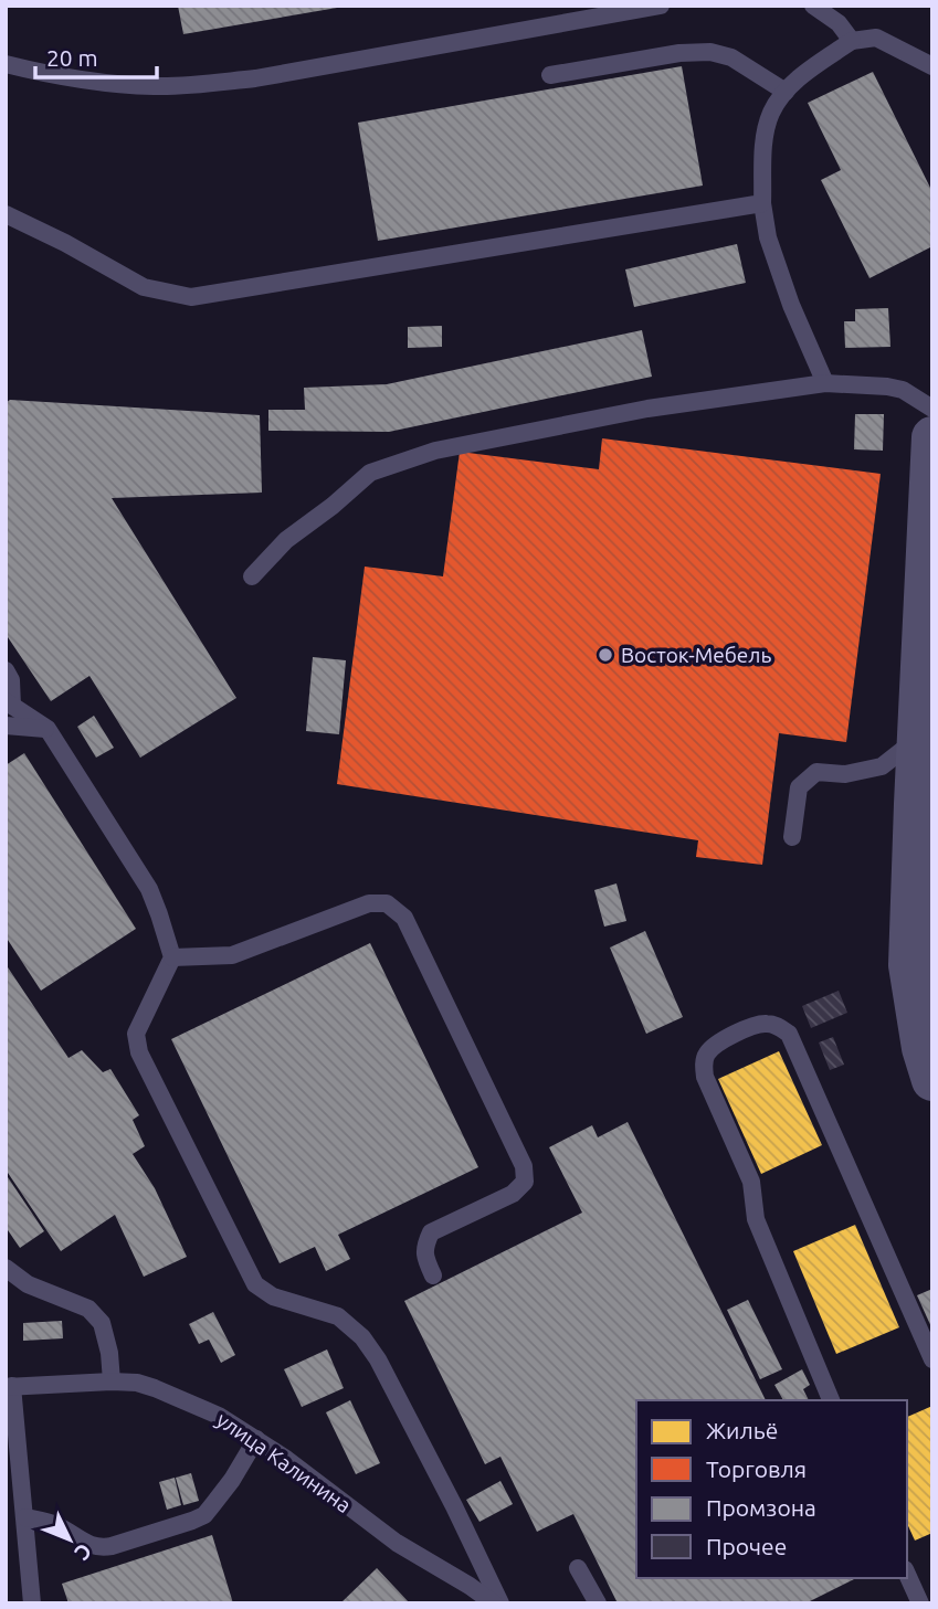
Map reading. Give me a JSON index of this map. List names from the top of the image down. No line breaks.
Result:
{"streets":{"lane":["улица Калинина"]},"places":["Восток-Мебель"],"legend":["Жильё","Торговля","Промзона","Прочее"],"scale_bar":"20 m","north":"bottom right"}
